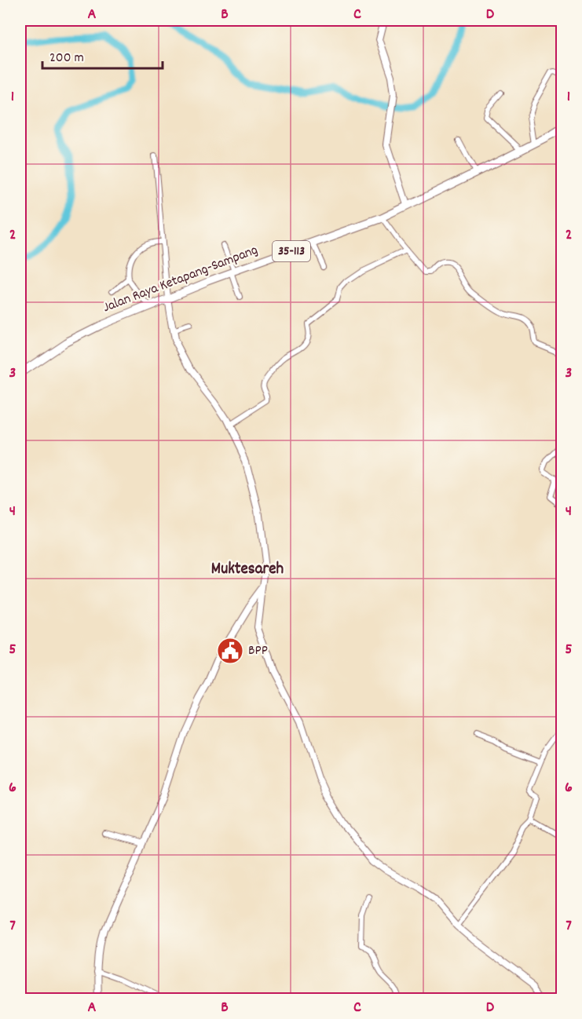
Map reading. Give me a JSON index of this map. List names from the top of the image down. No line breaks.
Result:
{"streets":{"main road":["35-113","Jalan Raya Ketapang-Sampang"]},"districts":["Muktesareh"],"places":{"public building":["BPP"]},"scale_bar":"200 m","grid":{"columns":["A","B","C","D"],"rows":["1","2","3","4","5","6","7"]}}
